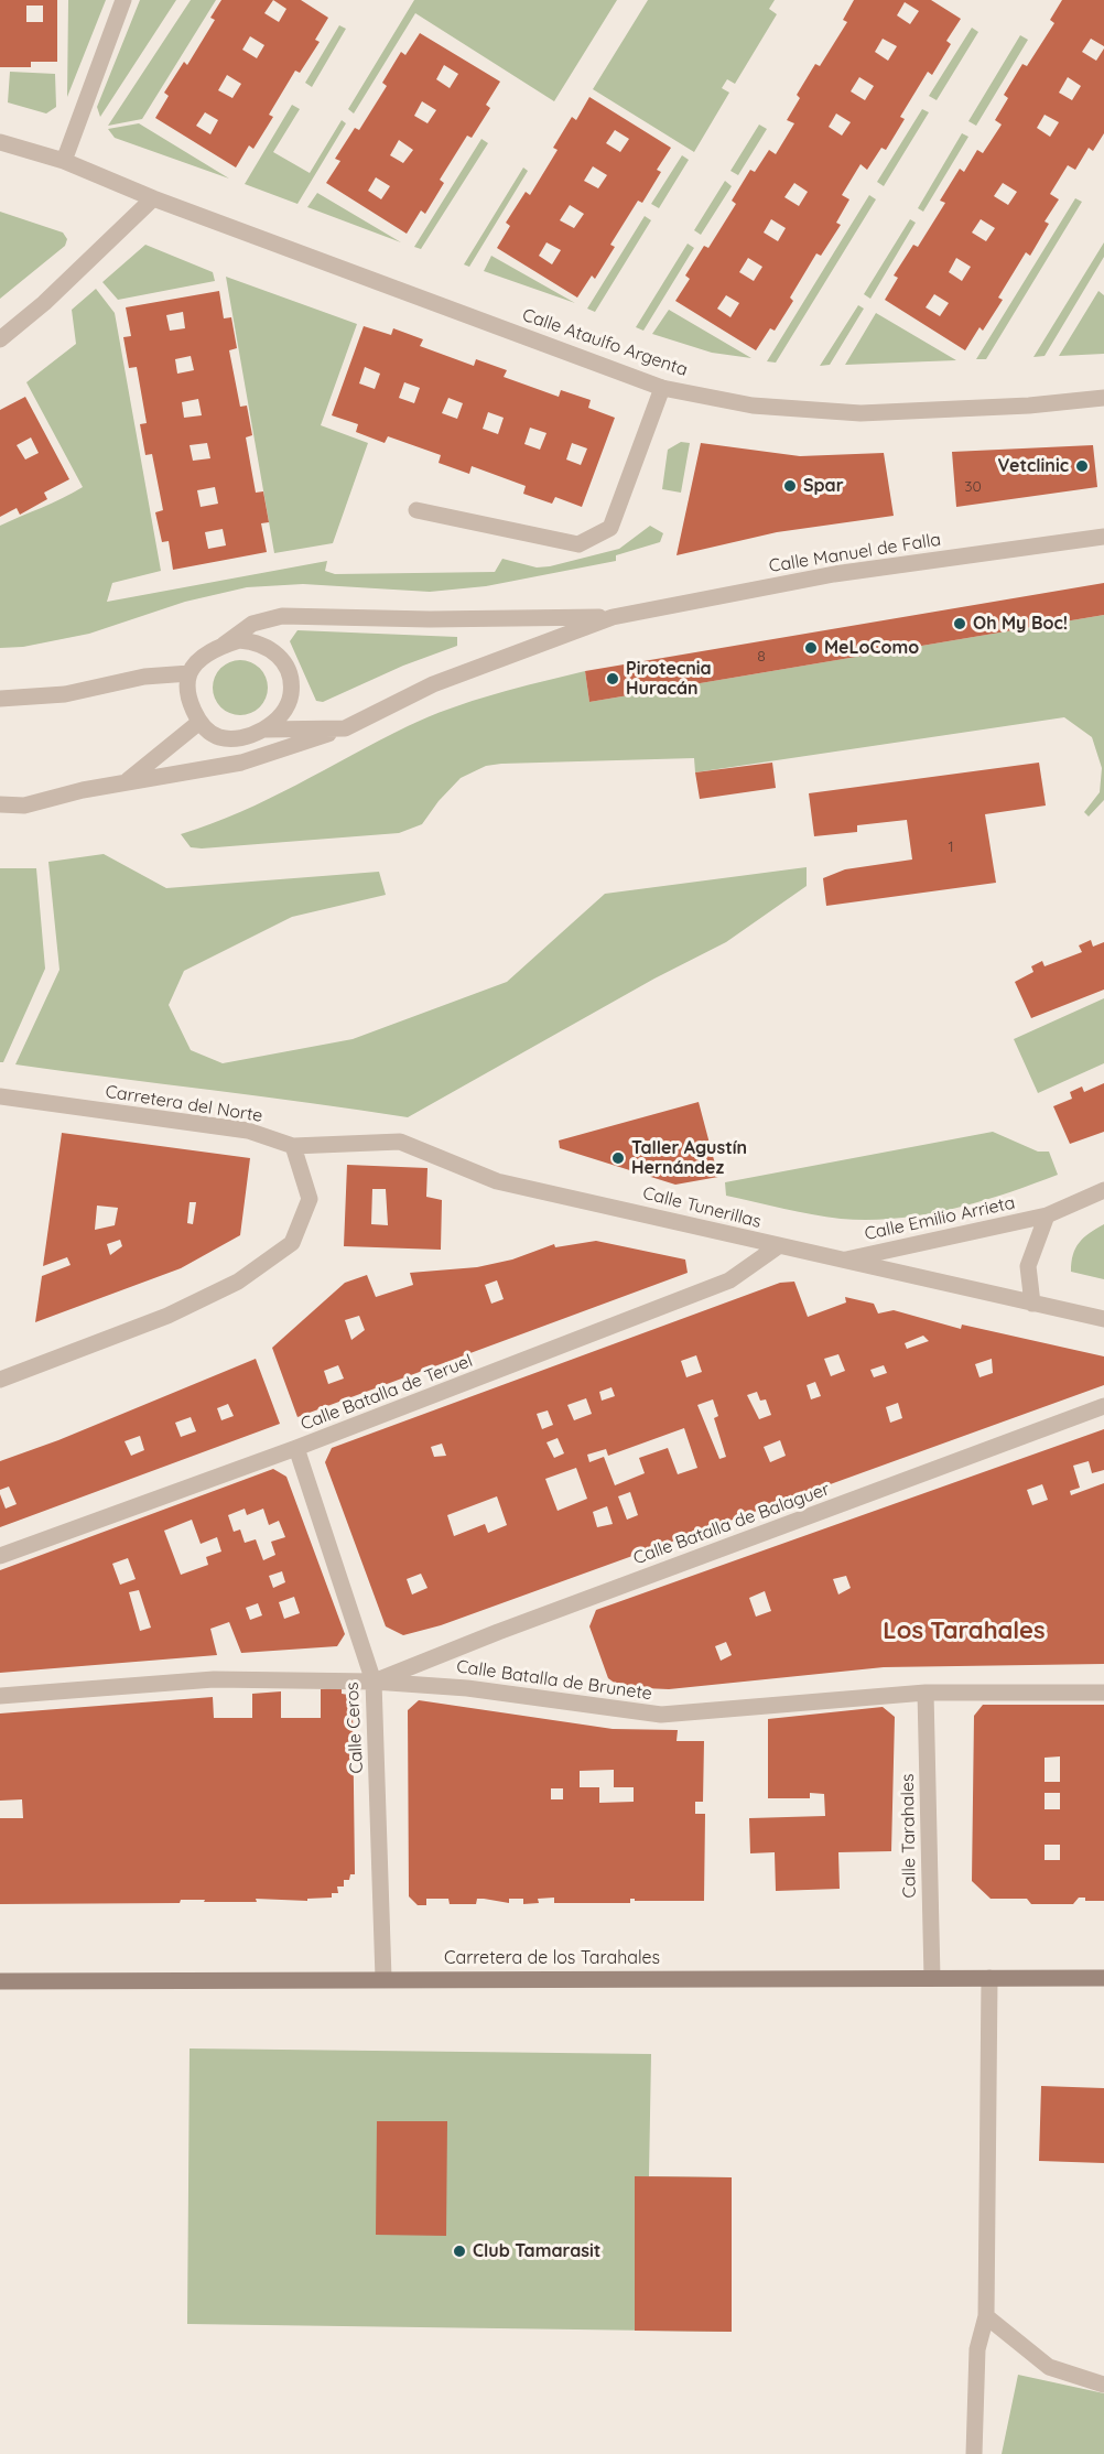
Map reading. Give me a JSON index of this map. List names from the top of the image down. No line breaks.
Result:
{"streets":{"street":["Calle Ataulfo Argenta","Calle Manuel de Falla","Carretera del Norte","Calle Tunerillas","Calle Emilio Arrieta","Calle Batalla de Teruel","Calle Batalla de Balaguer","Calle Batalla de Brunete","Calle Ceros","Calle Tarahales","Carretera de los Tarahales"]},"crossings":[["Carretera del Norte","Calle Tunerillas"],["Calle Tunerillas","Calle Emilio Arrieta"],["Calle Tunerillas","Calle Batalla de Teruel"],["Calle Batalla de Teruel","Calle Ceros"],["Calle Batalla de Balaguer","Calle Batalla de Brunete"],["Calle Batalla de Balaguer","Calle Ceros"],["Calle Batalla de Brunete","Calle Ceros"],["Calle Batalla de Brunete","Calle Tarahales"],["Calle Ceros","Carretera de los Tarahales"],["Calle Tarahales","Carretera de los Tarahales"]],"districts":["Los Tarahales"],"places":["Vetclinic","Spar","Oh My Boc!","MeLoComo","Pirotecnia Huracán","Taller Agustín Hernández","Club Tamarasit"],"house_numbers":["30","8","1"]}
